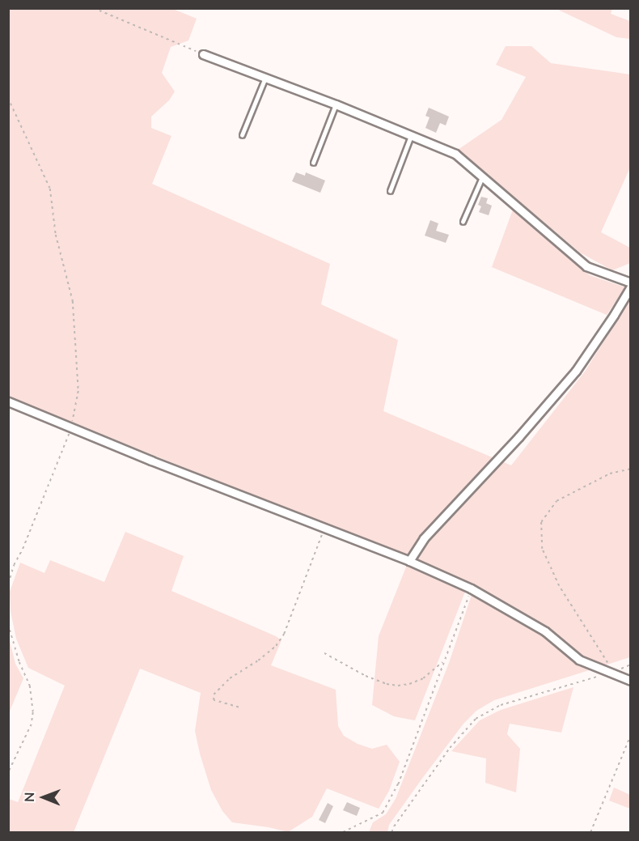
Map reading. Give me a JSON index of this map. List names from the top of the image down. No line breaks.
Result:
{"north":"left"}
